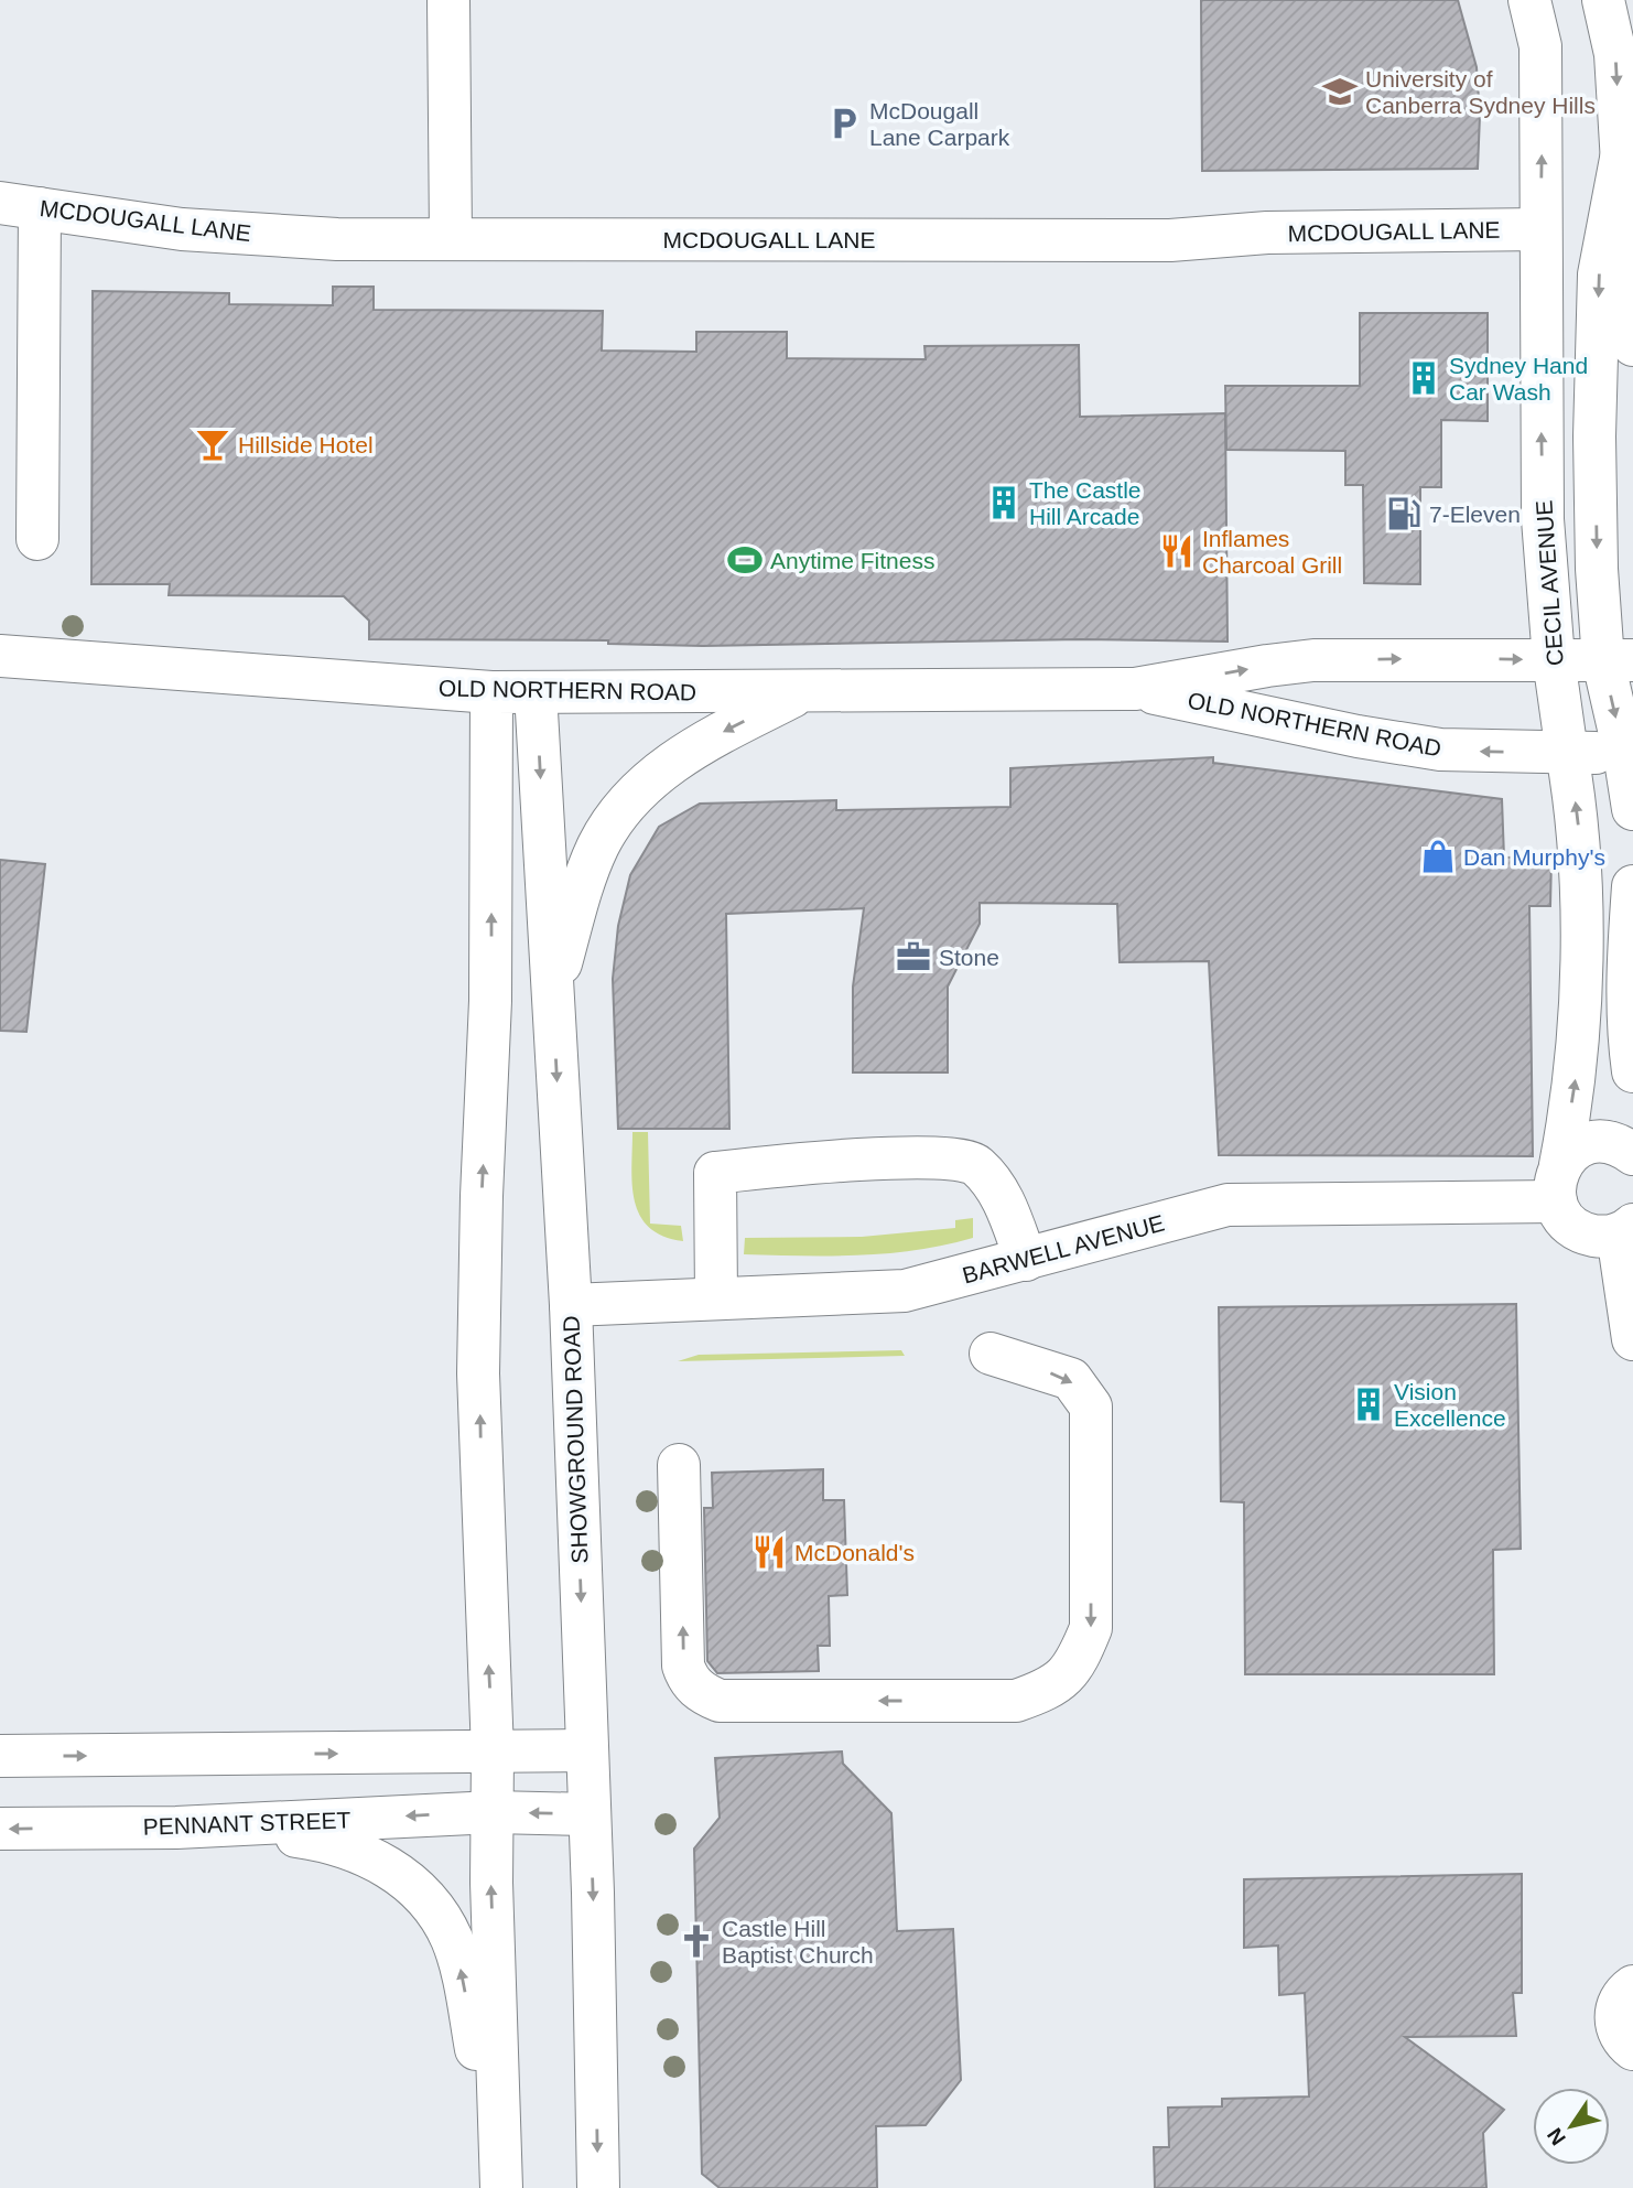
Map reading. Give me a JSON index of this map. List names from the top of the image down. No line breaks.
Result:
{"streets":{"main road":["MCDOUGALL LANE","CECIL AVENUE","OLD NORTHERN ROAD","BARWELL AVENUE","SHOWGROUND ROAD","PENNANT STREET"]},"crossings":[["MCDOUGALL LANE","CECIL AVENUE"],["CECIL AVENUE","OLD NORTHERN ROAD"],["CECIL AVENUE","BARWELL AVENUE"],["OLD NORTHERN ROAD","SHOWGROUND ROAD"],["BARWELL AVENUE","SHOWGROUND ROAD"],["SHOWGROUND ROAD","PENNANT STREET"]],"places":{"school or university":["University of Canberra Sydney Hills"],"parking":["McDougall Lane Carpark"],"building":["Sydney Hand Car Wash","The Castle Hill Arcade","Vision Excellence"],"bar":["Hillside Hotel"],"fuel station":["7-Eleven"],"restaurant":["Inflames Charcoal Grill","McDonald's"],"sports":["Anytime Fitness"],"shop":["Dan Murphy's"],"office":["Stone"],"church":["Castle Hill Baptist Church"]},"north":"bottom left"}
